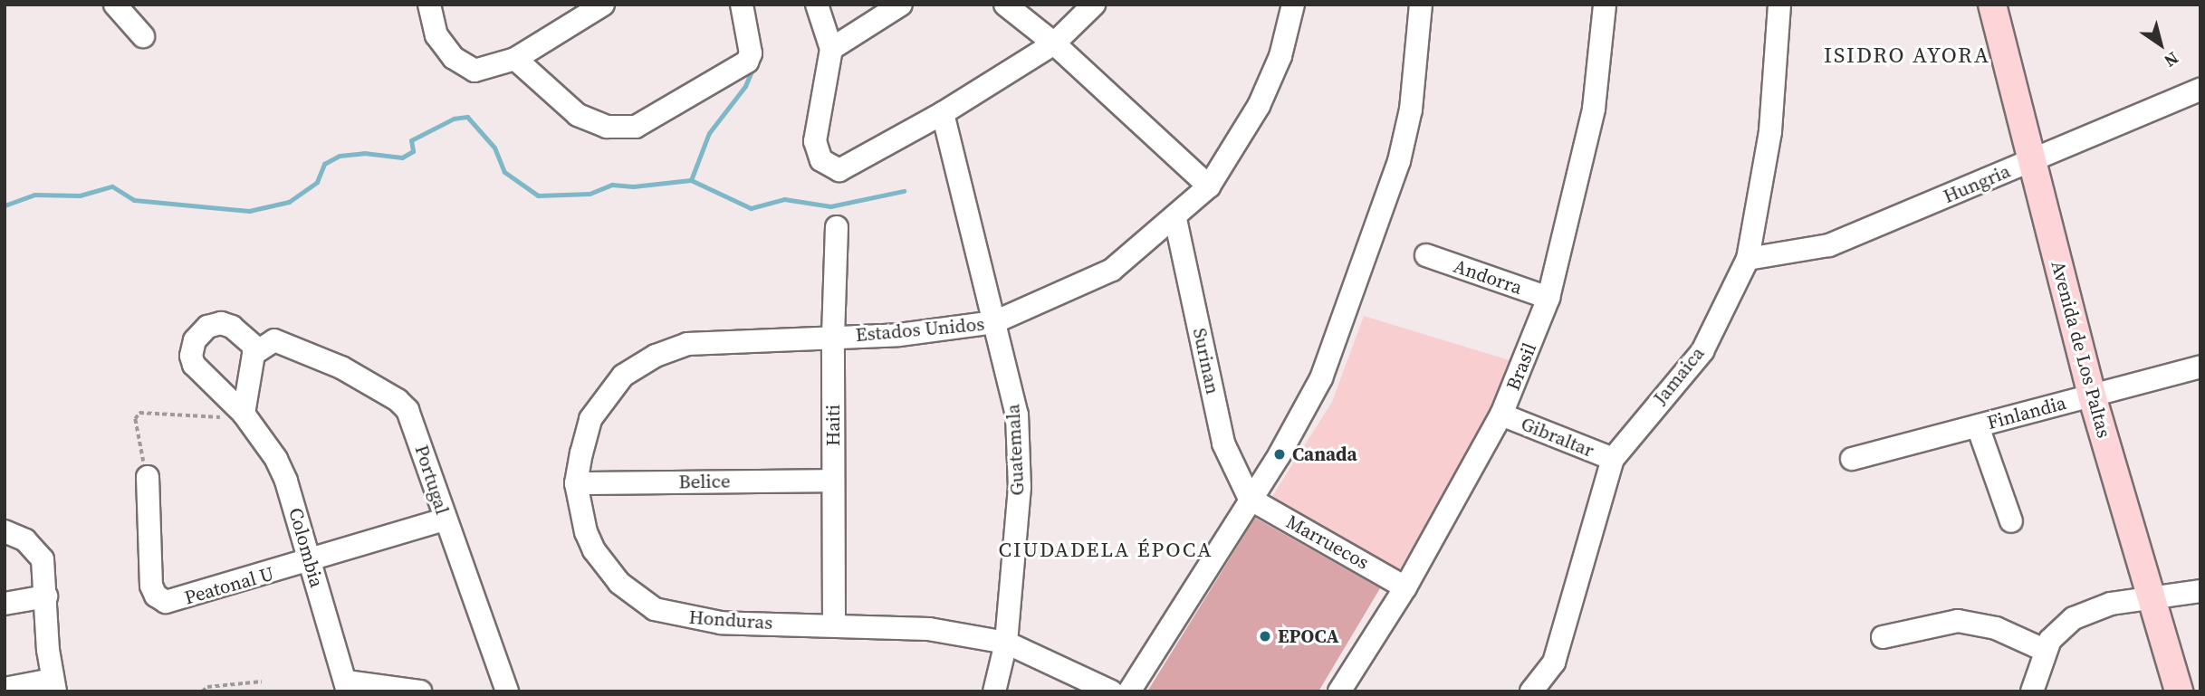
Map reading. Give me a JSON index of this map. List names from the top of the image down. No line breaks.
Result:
{"streets":{"main road":["Avenida de Los Paltas"],"street":["Hungria","Andorra","Estados Unidos","Surinan","Brasil","Jamaica","Finlandia","Haiti","Gibraltar","Guatemala","Portugal","Belice","Marruecos","Colombia","Peatonal U","Honduras"]},"crossings":[["Hungria","Avenida de Los Paltas"],["Hungria","Jamaica"],["Andorra","Brasil"],["Estados Unidos","Surinan"],["Estados Unidos","Haiti"],["Estados Unidos","Guatemala"],["Estados Unidos","Honduras"],["Avenida de Los Paltas","Finlandia"],["Surinan","Marruecos"],["Brasil","Gibraltar"],["Brasil","Marruecos"],["Jamaica","Gibraltar"],["Haiti","Belice"],["Haiti","Honduras"],["Guatemala","Honduras"],["Portugal","Colombia"],["Belice","Honduras"],["Colombia","Peatonal U"]],"districts":["ISIDRO AYORA","CIUDADELA ÉPOCA"],"places":["Canada","EPOCA"],"north":"bottom right"}
